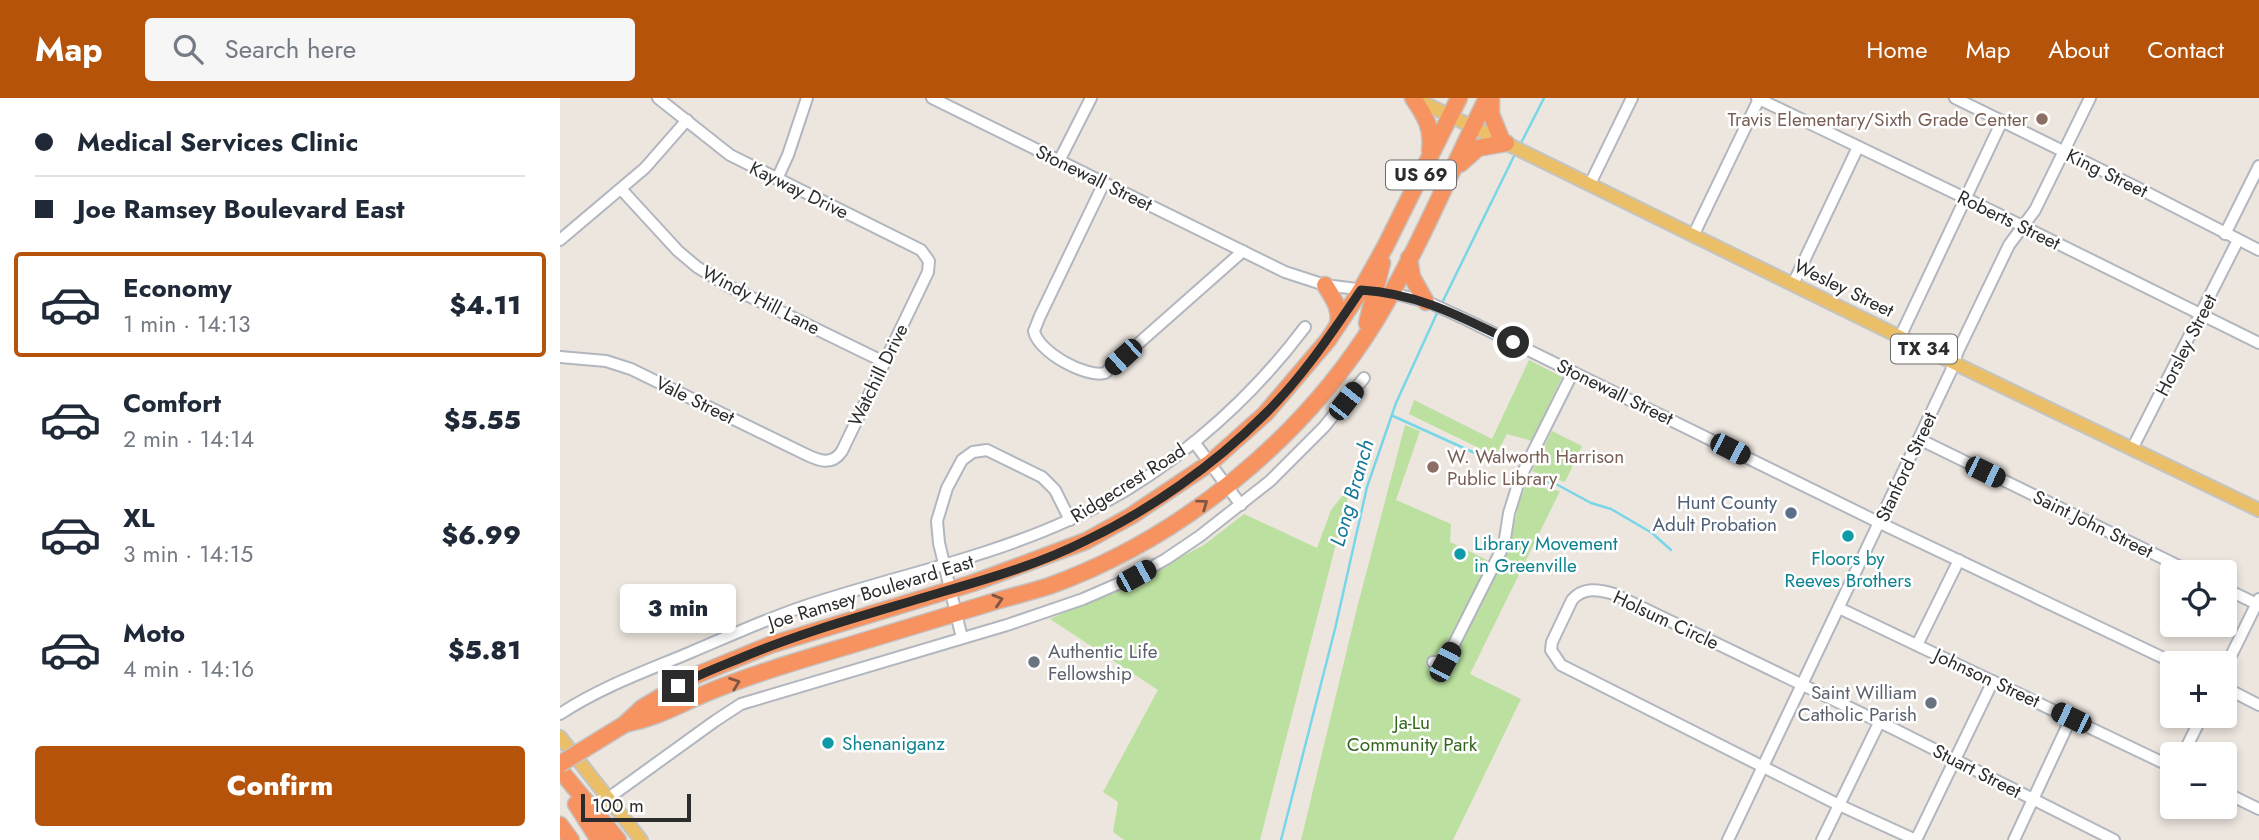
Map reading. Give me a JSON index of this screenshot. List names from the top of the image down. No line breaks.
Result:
{"streets":{"highway":["US 69","Joe Ramsey Boulevard East"],"main road":["Wesley Street","TX 34"],"street":["King Street","Stonewall Street","Kayway Drive","Roberts Street","Windy Hill Lane","Horsley Street","Watchill Drive","Vale Street","Stanford Street","Ridgecrest Road","Saint John Street","Holsum Circle","Johnson Street","Stuart Street"]},"crossings":[["King Street","Horsley Street"],["King Street","Stanford Street"],["US 69","Joe Ramsey Boulevard East"],["Stonewall Street","Stanford Street"],["Stonewall Street","Joe Ramsey Boulevard East"],["Kayway Drive","Watchill Drive"],["Roberts Street","Horsley Street"],["Roberts Street","Stanford Street"],["Wesley Street","Horsley Street"],["Wesley Street","Stanford Street"],["Wesley Street","Joe Ramsey Boulevard East"],["Windy Hill Lane","Watchill Drive"],["Watchill Drive","Vale Street"],["Stanford Street","Saint John Street"],["Stanford Street","Holsum Circle"],["Stanford Street","Johnson Street"],["Stanford Street","Stuart Street"],["Holsum Circle","Stuart Street"]],"water":["Long Branch"],"parks":["Ja-Lu Community Park"],"places":["Travis Elementary/Sixth Grade Center","W. Walworth Harrison Public Library","Hunt County Adult Probation","Floors by Reeves Brothers","Library Movement in Greenville","Authentic Life Fellowship","Saint William Catholic Parish","Shenaniganz"],"scale_bar":"100 m","page":{"header":"Map","search":"Search here","nav":["Home","Map","About","Contact"],"banner":["Medical Services Clinic","Joe Ramsey Boulevard East"],"list":[{"name":"Economy","note":"1 min · 14:13","value":"$4.11"},{"name":"Comfort","note":"2 min · 14:14","value":"$5.55"},{"name":"XL","note":"3 min · 14:15","value":"$6.99"},{"name":"Moto","note":"4 min · 14:16","value":"$5.81"}],"map_buttons":["+","−"],"bubble":"3 min","buttons":"Confirm","scale":"100 m"}}
